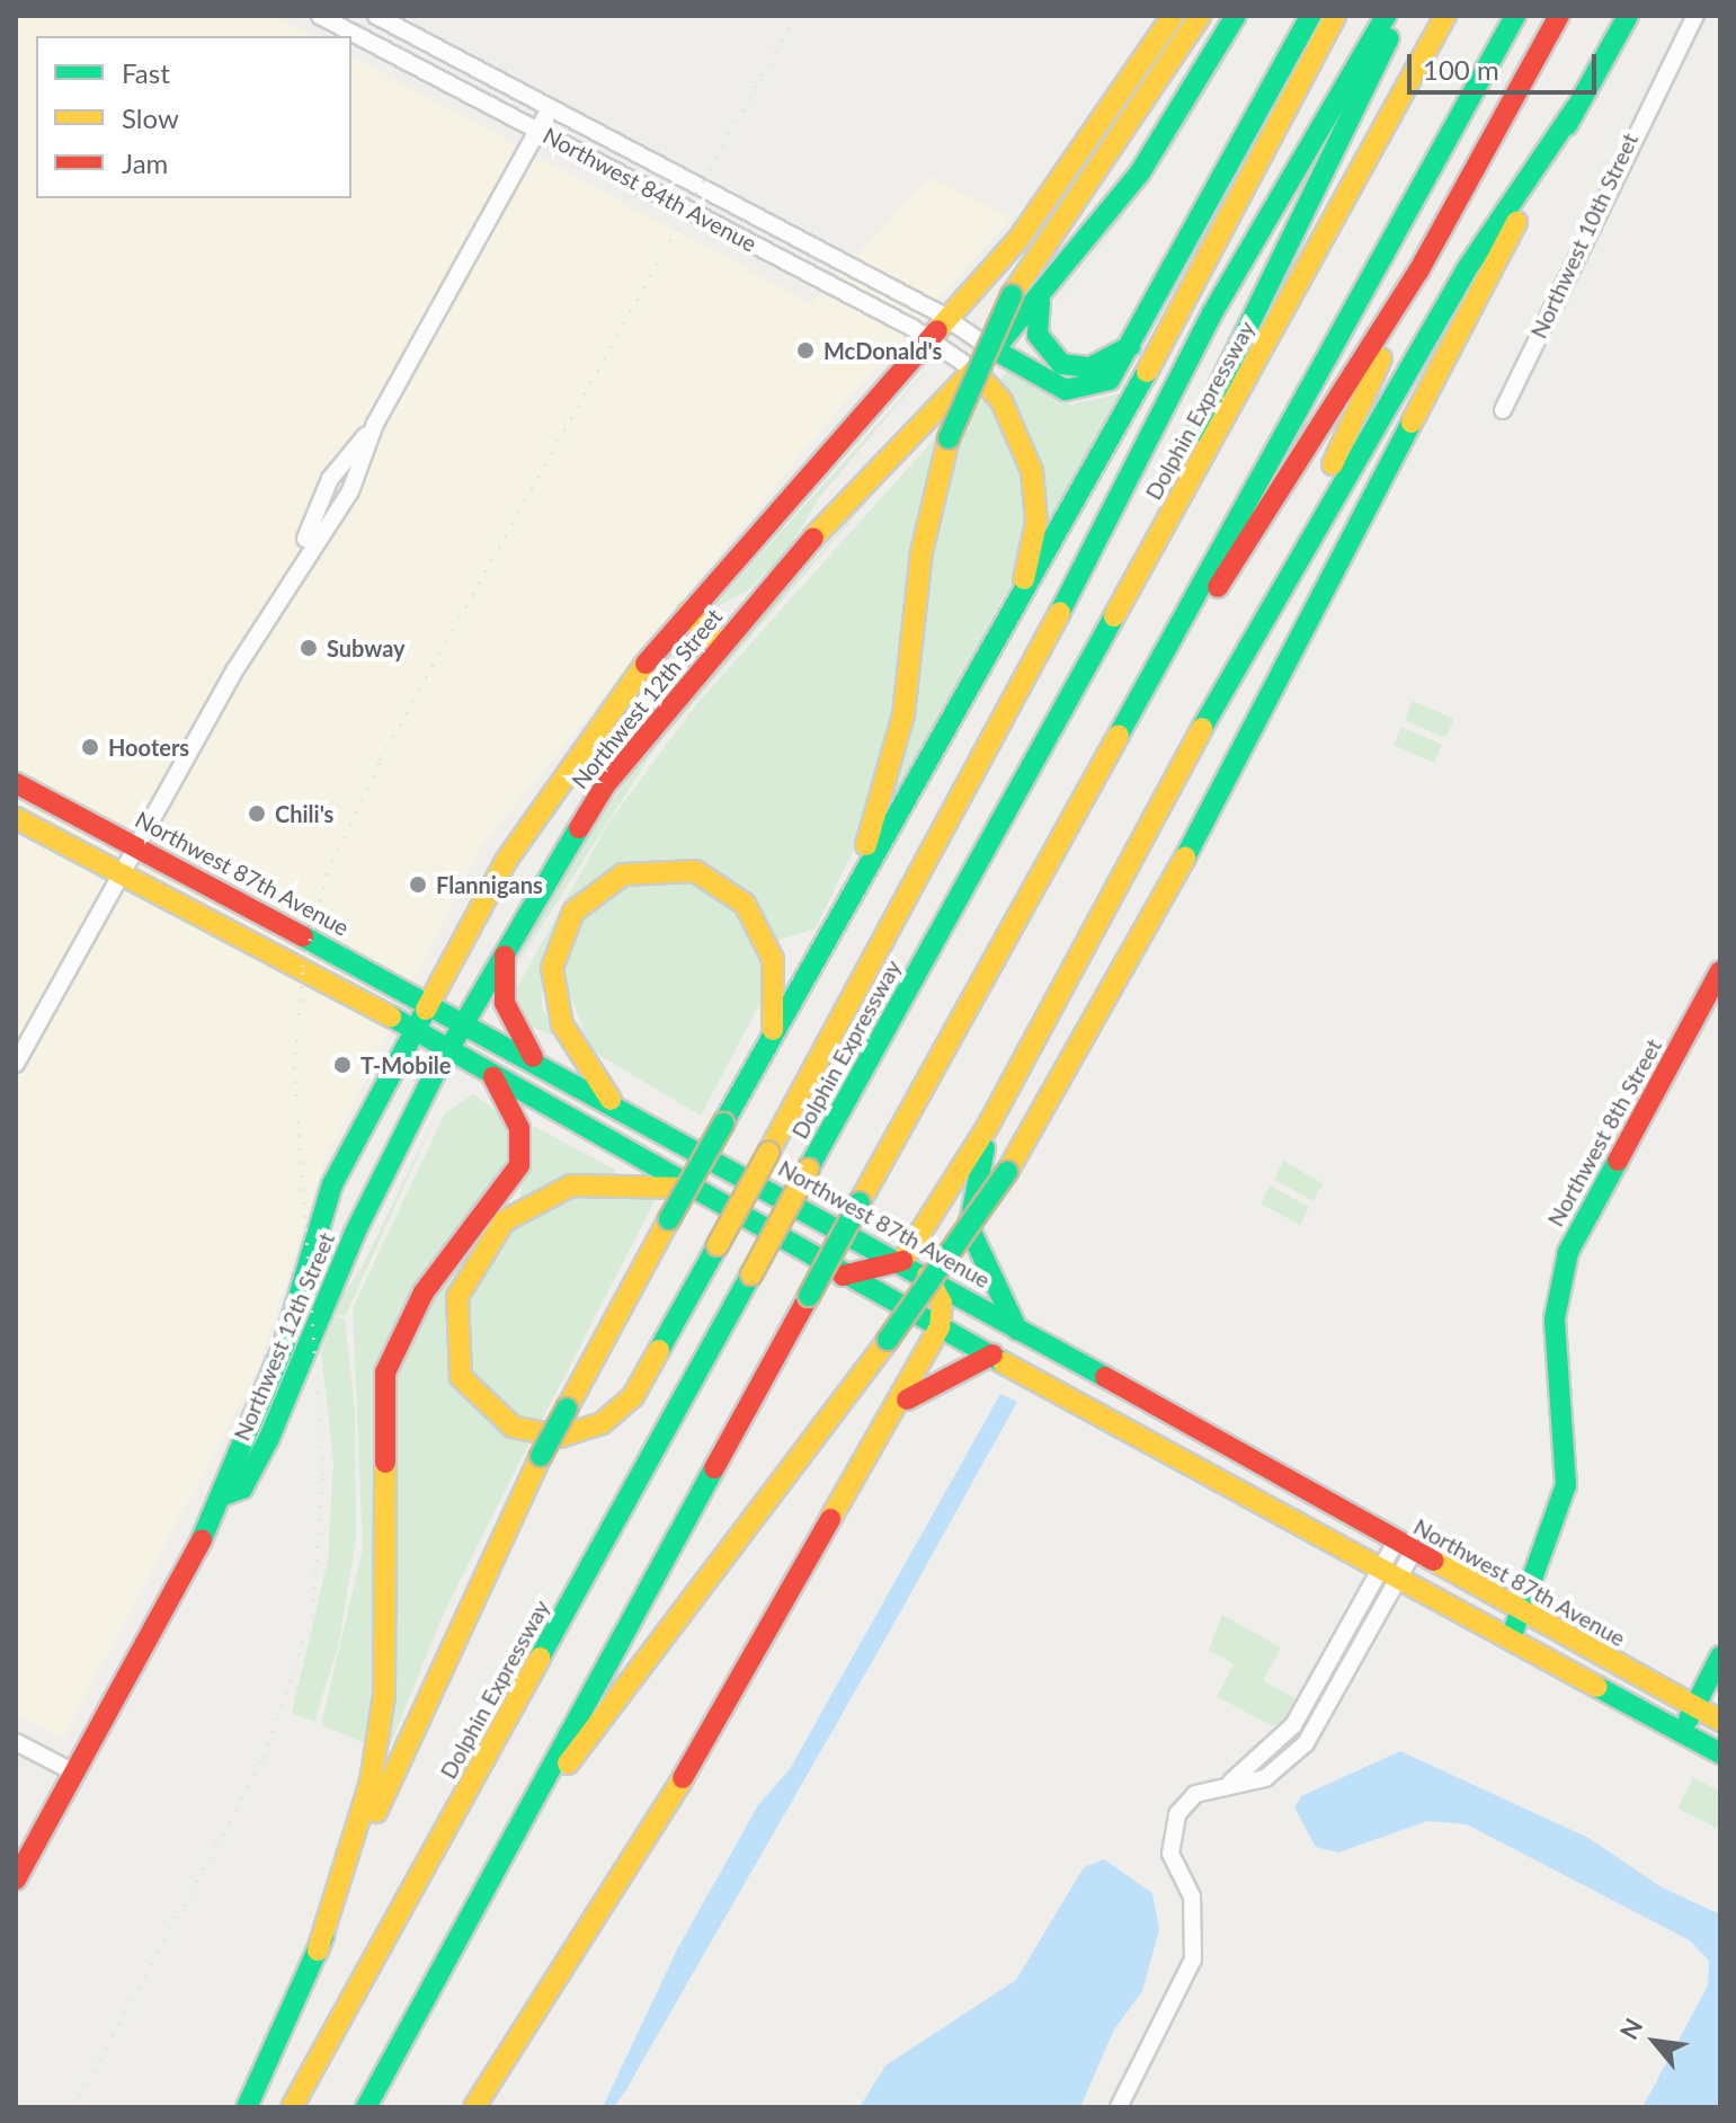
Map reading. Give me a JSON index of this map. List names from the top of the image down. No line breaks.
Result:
{"streets":{"main road":["Dolphin Expressway","Northwest 12th Street","Northwest 87th Avenue","Northwest 8th Street"],"street":["Northwest 84th Avenue","Northwest 10th Street"]},"crossings":[["Northwest 84th Avenue","Northwest 12th Street"],["Northwest 12th Street","Northwest 87th Avenue"],["Northwest 87th Avenue","Northwest 8th Street"]],"places":["McDonald's","Subway","Hooters","Chili's","Flannigans","T-Mobile"],"legend":["Fast","Slow","Jam"],"scale_bar":"100 m","north":"top left"}
